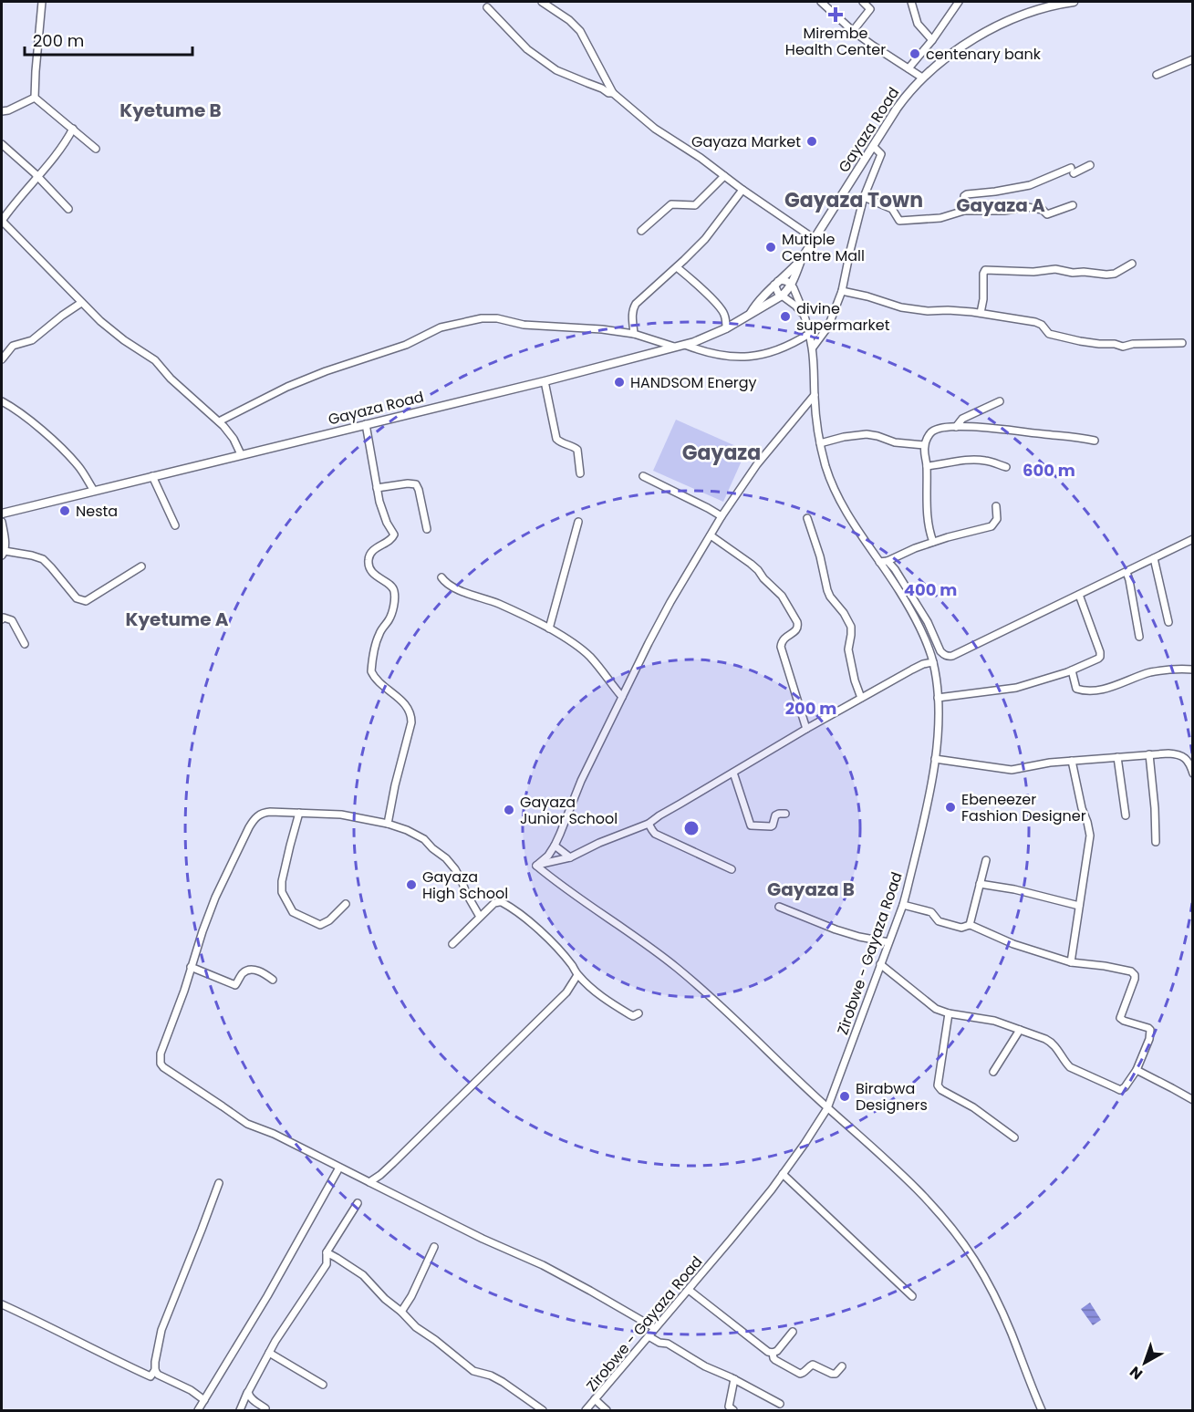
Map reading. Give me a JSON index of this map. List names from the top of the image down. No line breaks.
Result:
{"streets":{"main road":["Gayaza Road"],"street":["Zirobwe - Gayaza Road"]},"crossings":[["Gayaza Road","Zirobwe - Gayaza Road"]],"districts":["Kyetume B","Gayaza Town","Gayaza A","Gayaza","Kyetume A","Gayaza B"],"places":{"health":["Mirembe Health Center"],"other":["centenary bank","Gayaza Market","Mutiple Centre Mall","divine supermarket","HANDSOM Energy","Nesta","Ebeneezer Fashion Designer","Gayaza Junior School","Gayaza High School","Birabwa Designers"]},"scale_bar":"200 m","north":"bottom left","rings":["600 m","400 m","200 m"]}
